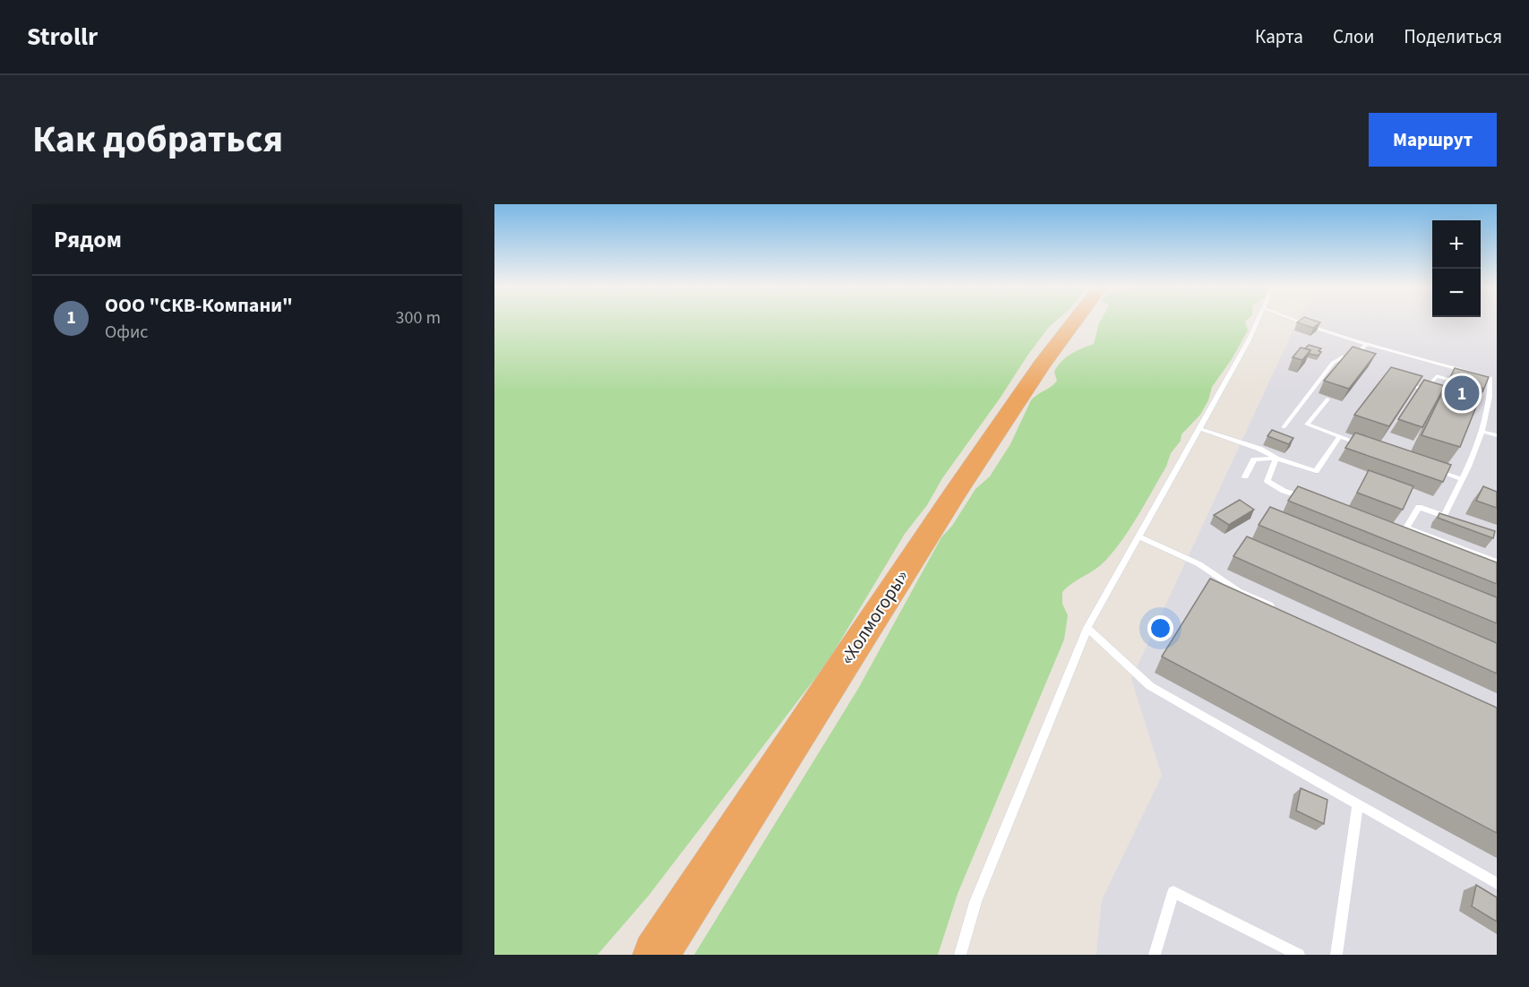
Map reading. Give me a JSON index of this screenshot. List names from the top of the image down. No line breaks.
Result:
{"streets":{"highway":["«Холмогоры»"]},"page":{"header":"Strollr","nav":["Карта","Слои","Поделиться"],"title":"Как добраться","buttons":"Маршрут","heading":"Рядом","map_buttons":["+","−"],"list":[{"mark":"1","name":"ООО \"СКВ-Компани\"","note":"Офис","value":"300 m"}],"pins":"1"}}
